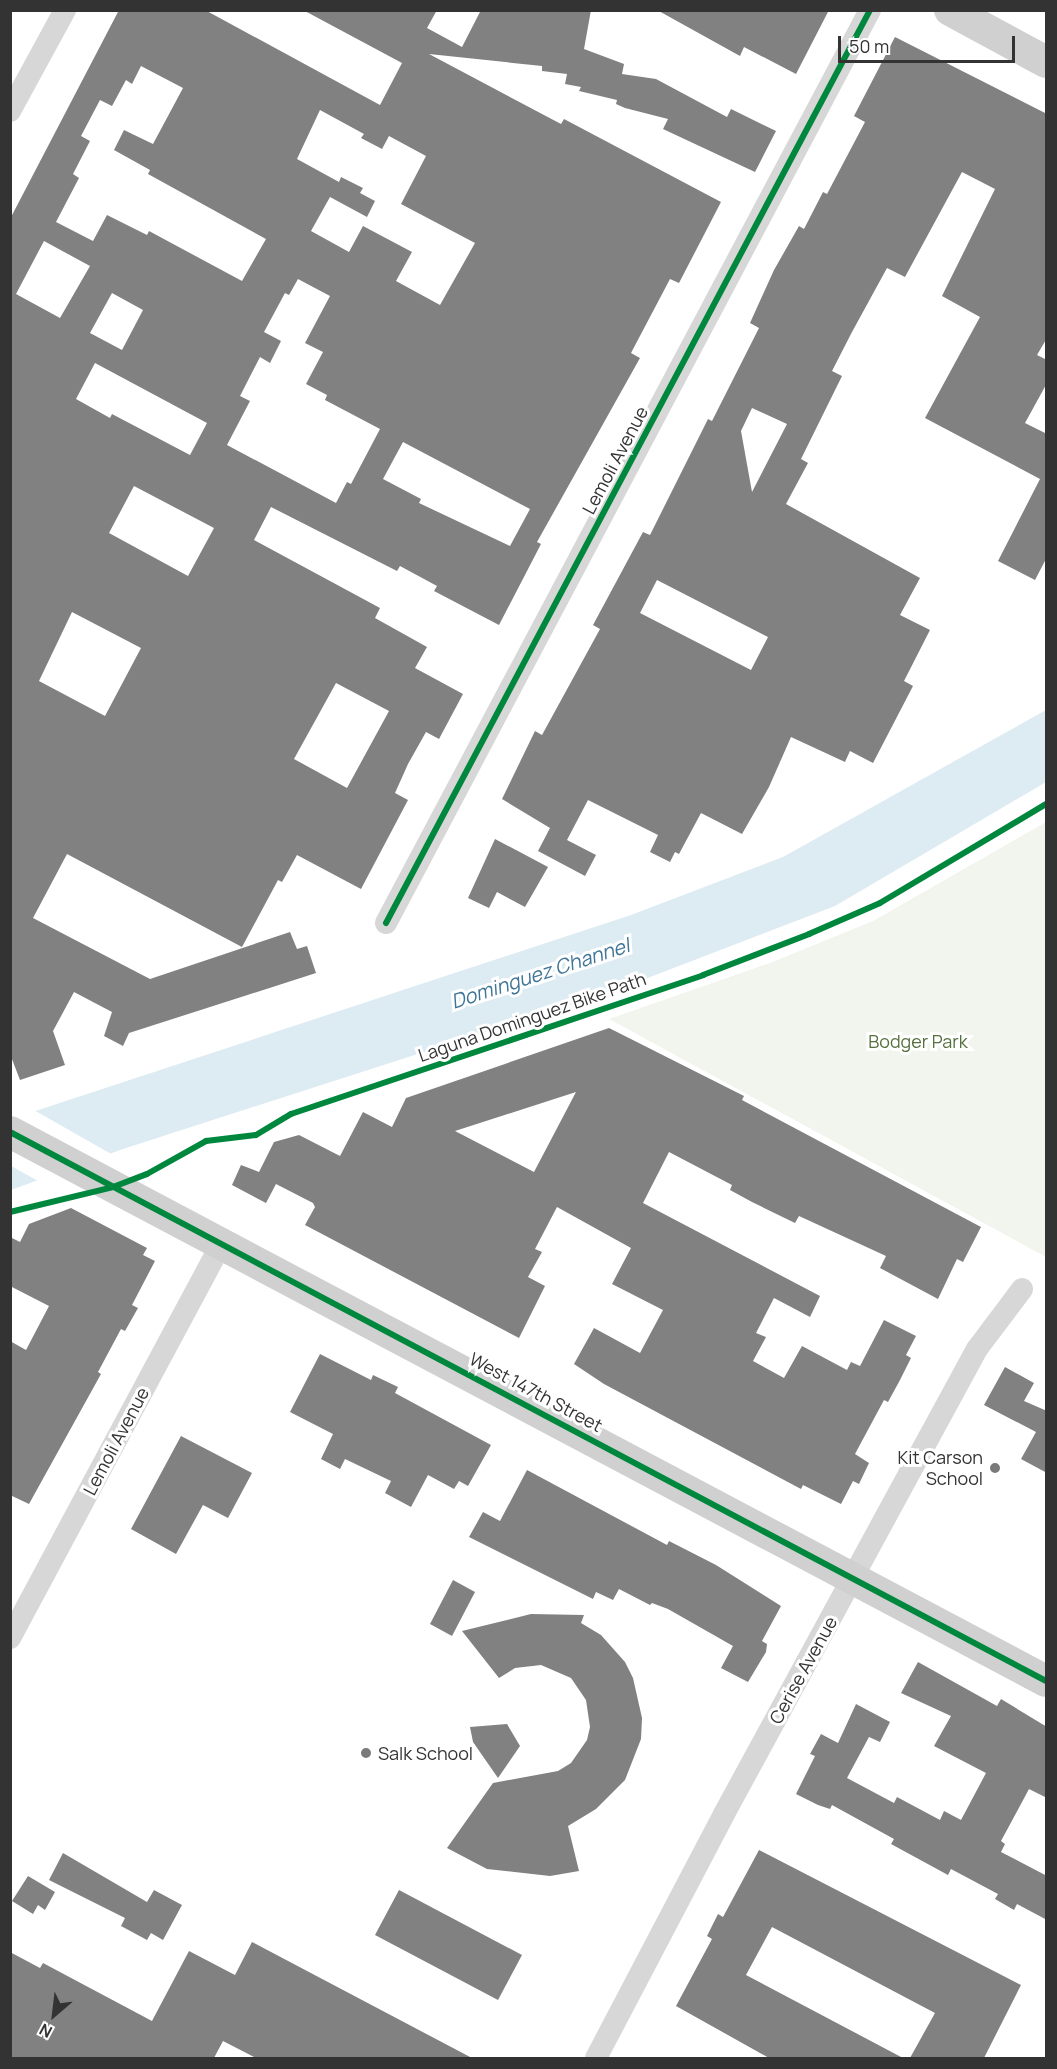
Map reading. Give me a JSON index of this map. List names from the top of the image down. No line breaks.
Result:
{"streets":{"street":["Lemoli Avenue","West 147th Street","Cerise Avenue"],"cycle path":["Laguna Dominguez Bike Path"]},"crossings":[["Lemoli Avenue","West 147th Street"],["West 147th Street","Cerise Avenue"]],"water":["Dominguez Channel"],"parks":["Bodger Park"],"places":["Kit Carson School","Salk School"],"scale_bar":"50 m","north":"bottom left"}
